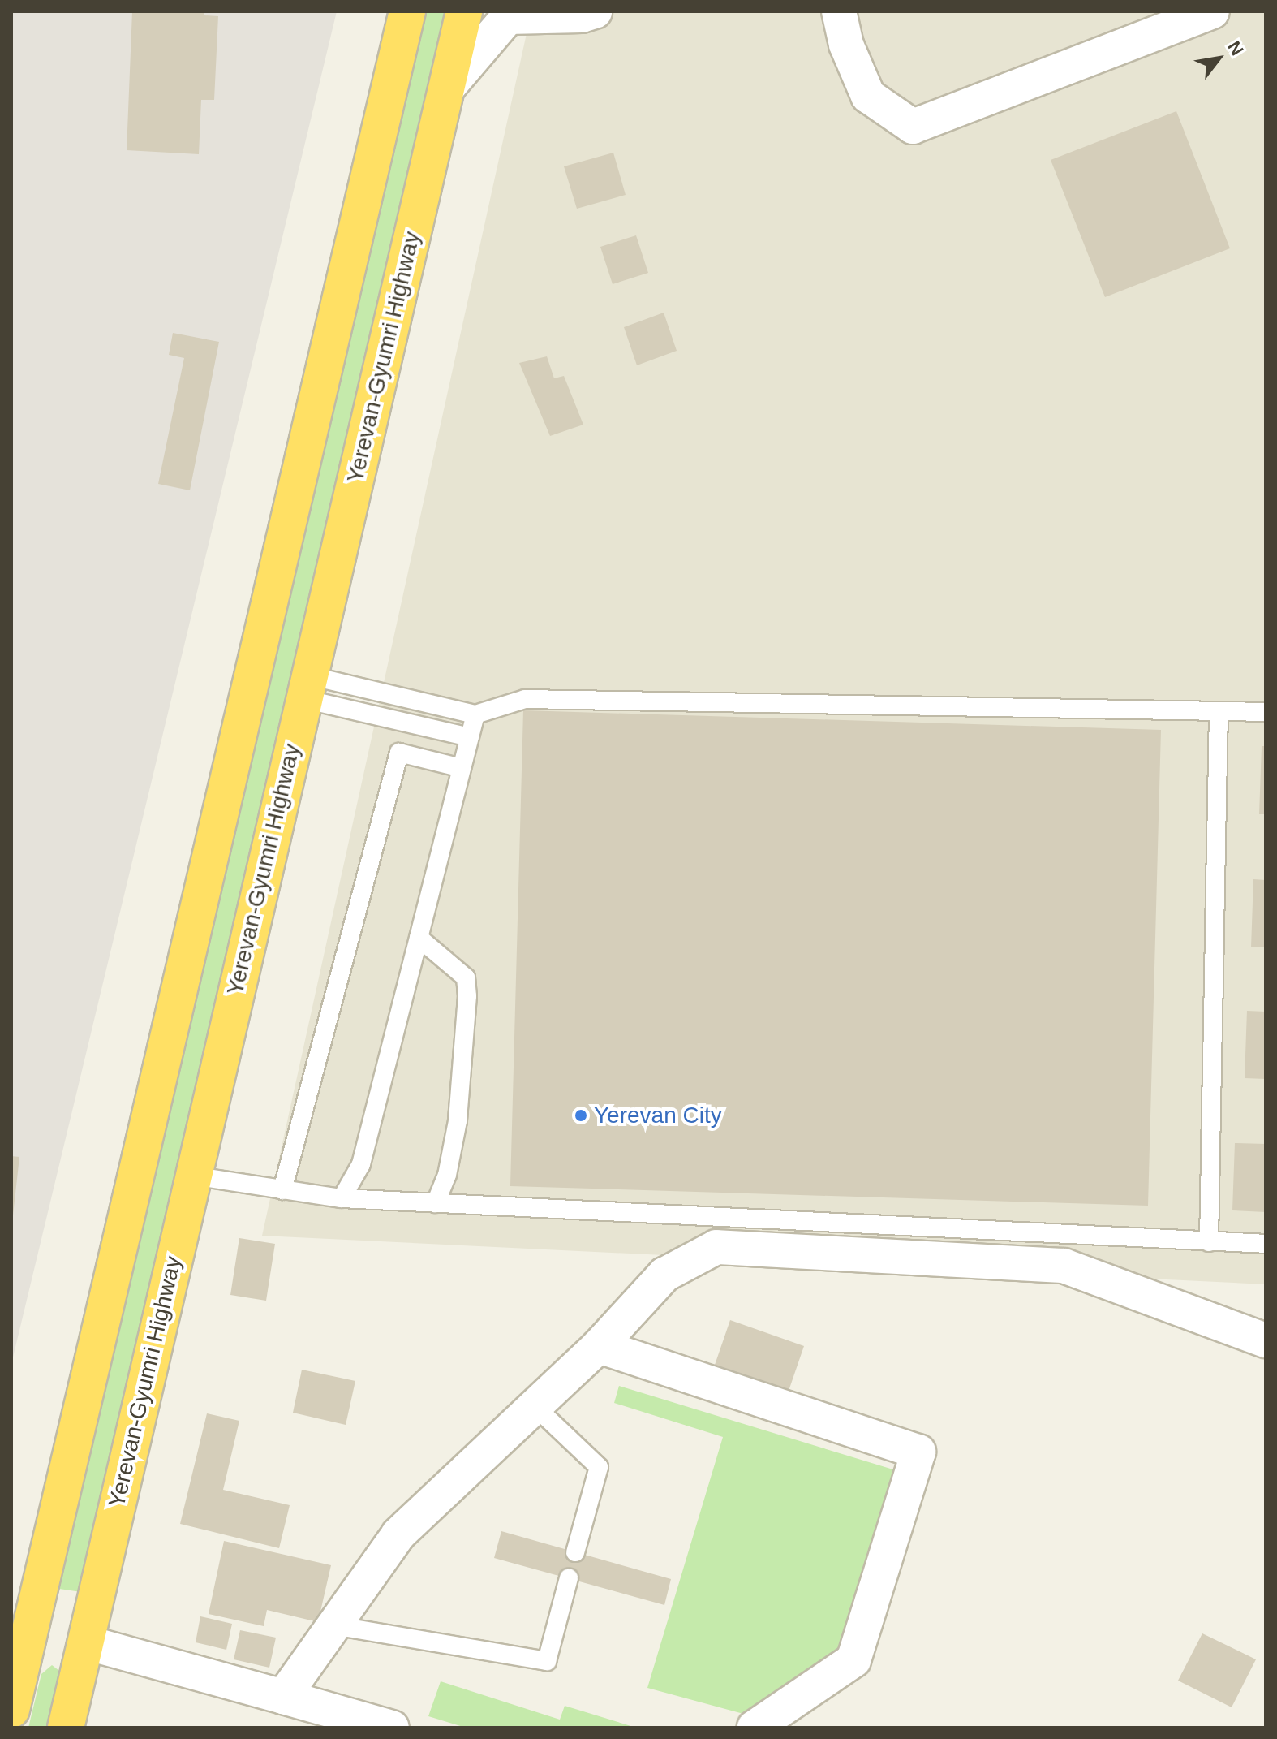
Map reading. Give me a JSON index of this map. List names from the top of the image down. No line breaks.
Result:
{"streets":{"highway":["Yerevan-Gyumri Highway"]},"places":["Yerevan City"],"north":"top right"}
